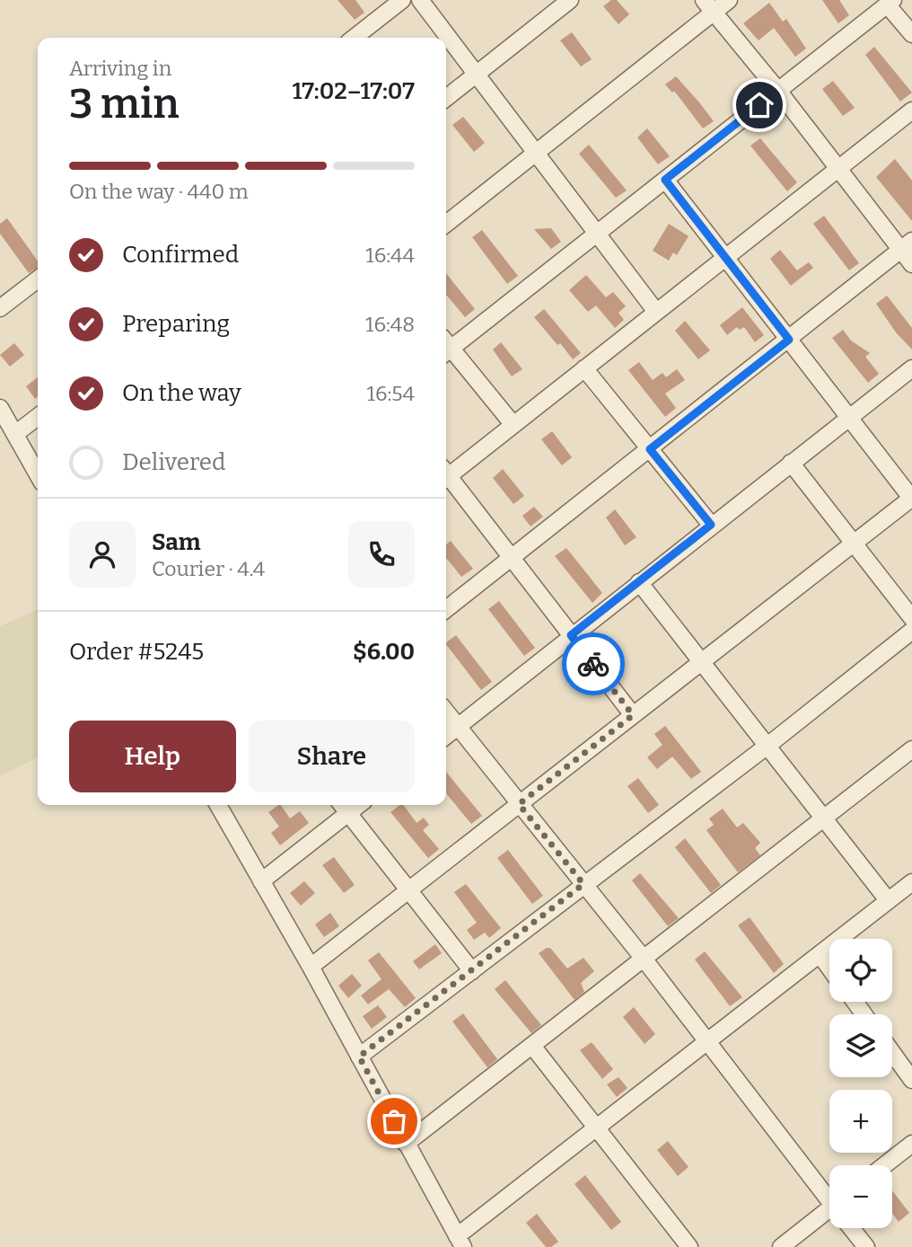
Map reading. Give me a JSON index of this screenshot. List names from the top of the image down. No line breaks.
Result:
{"page":{"heading":["3 min","Arriving in","17:02–17:07"],"panel":["Sam","Courier · 4.4","Order #5245","$6.00"],"bar":"On the way · 440 m","list":[["Confirmed","16:44"],["Preparing","16:48"],["On the way","16:54"],"Delivered"],"buttons":["Help","Share"],"map_buttons":["+","−"]}}
